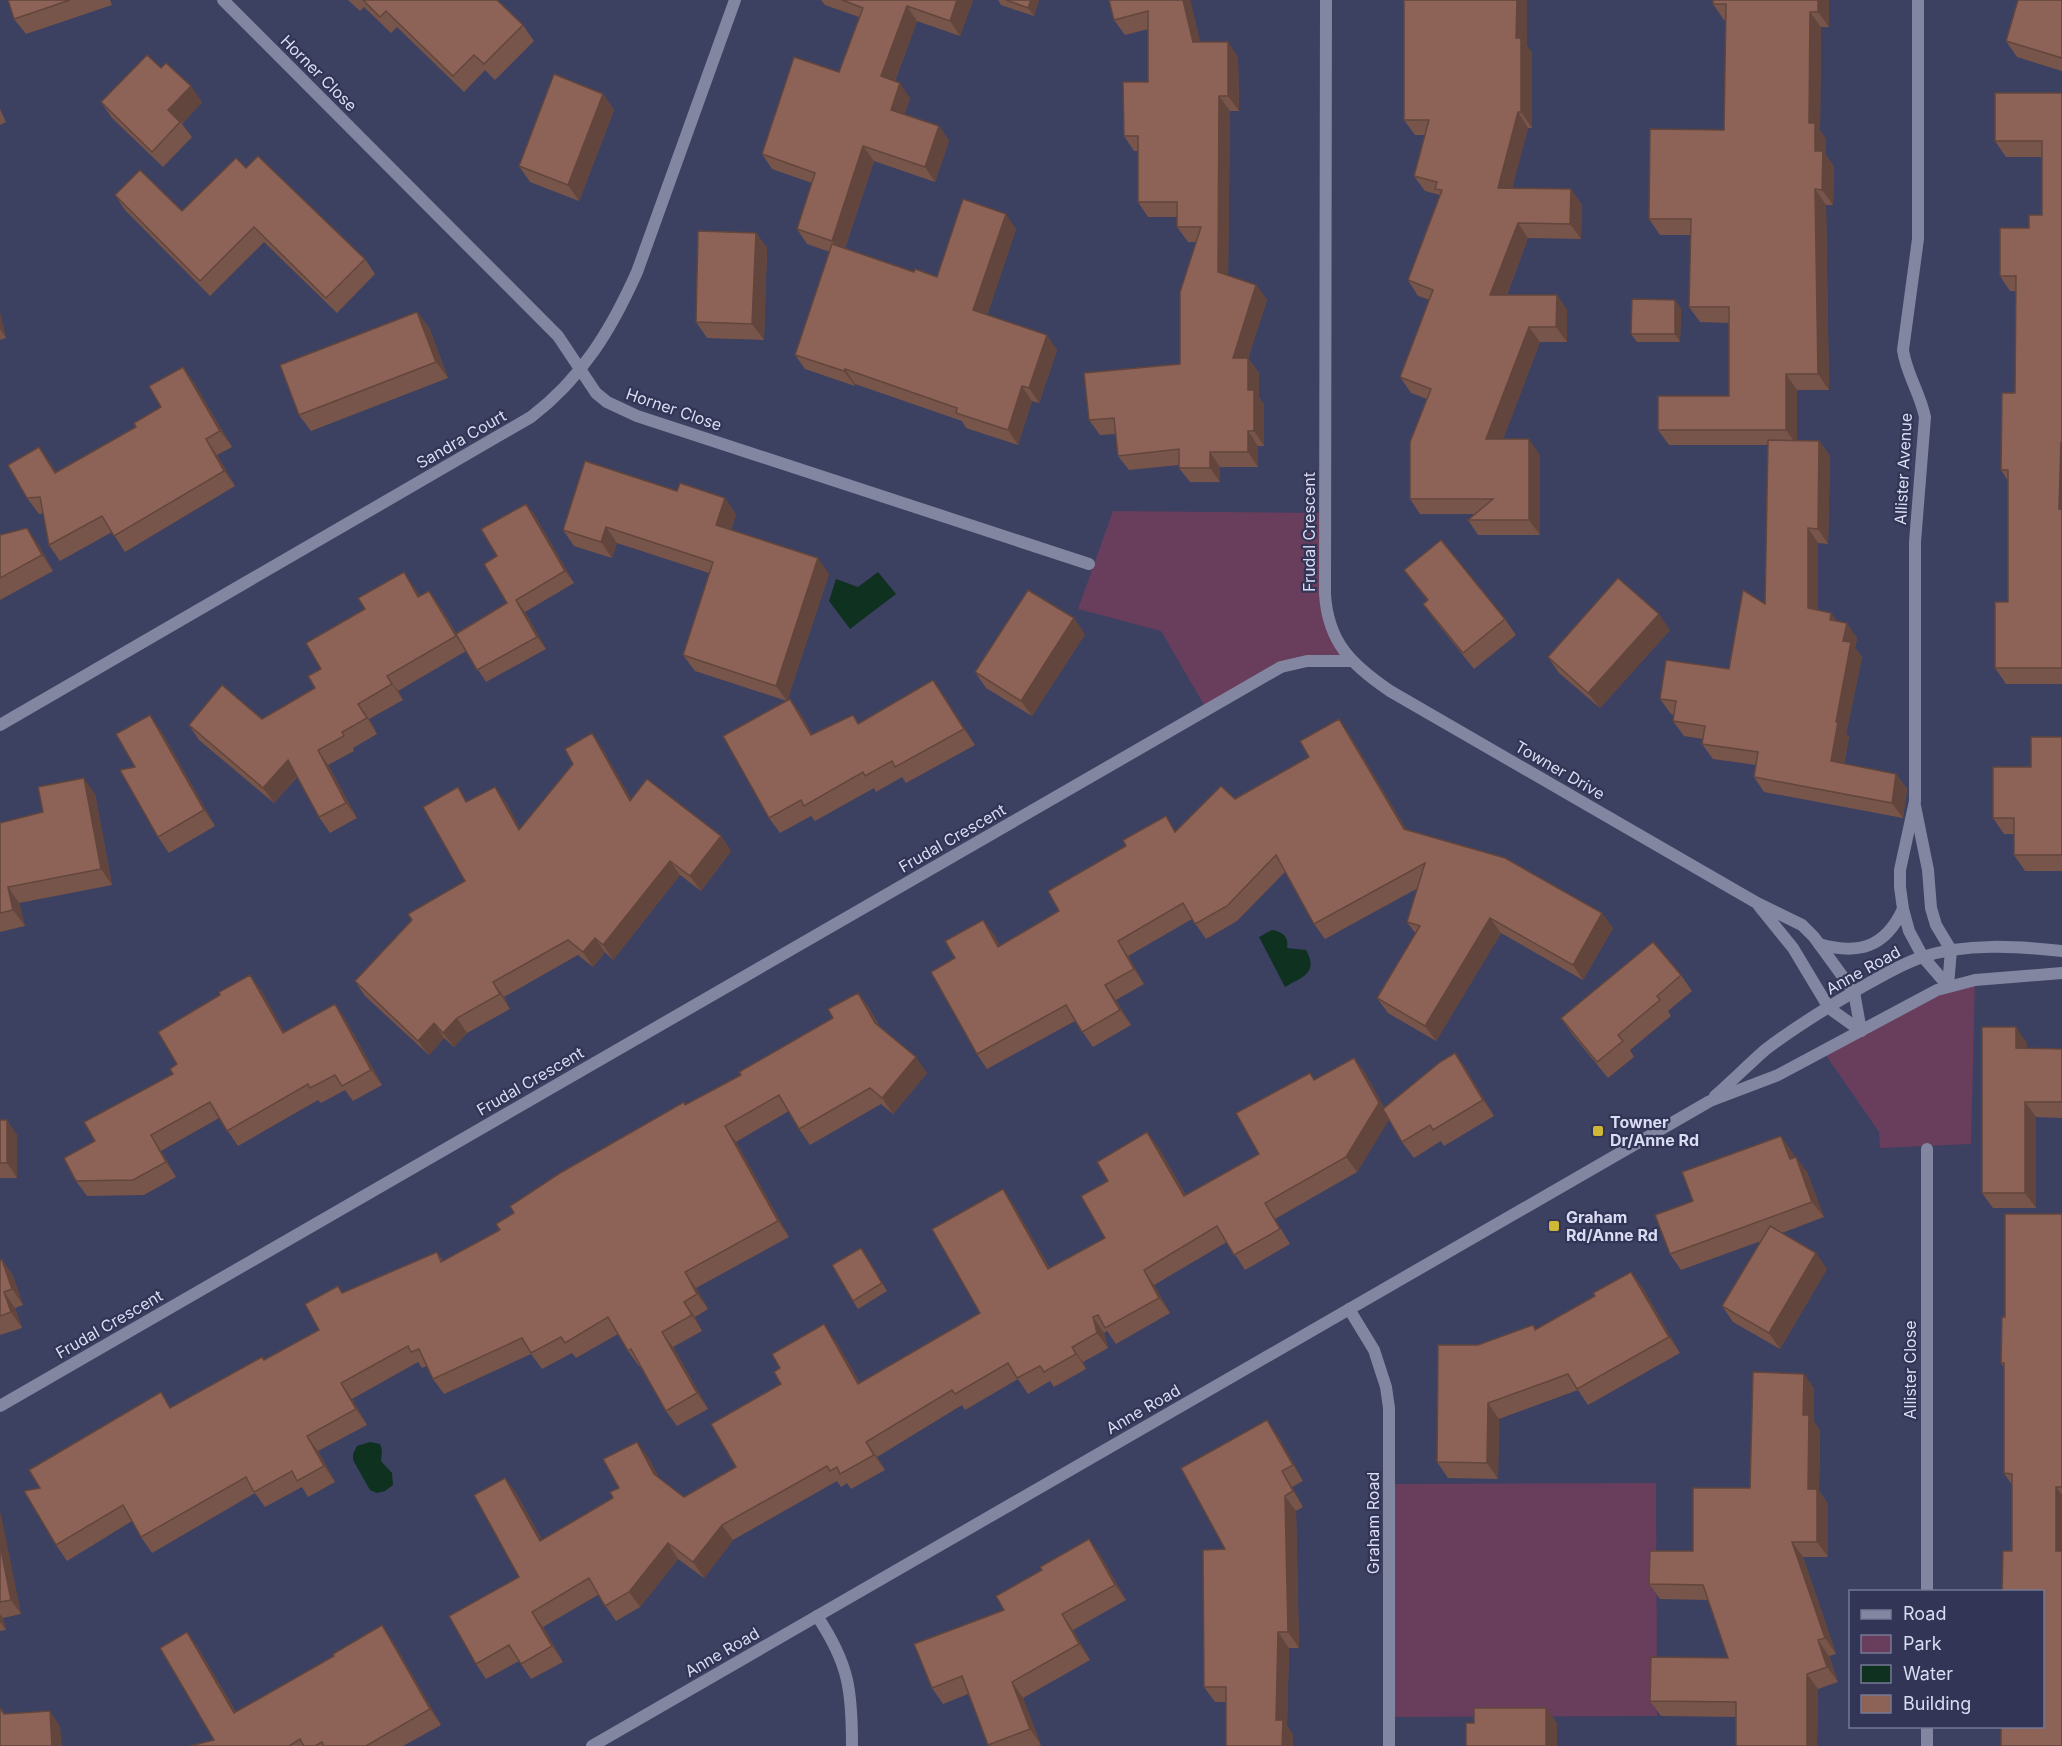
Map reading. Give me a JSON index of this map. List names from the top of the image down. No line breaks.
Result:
{"streets":{"street":["Horner Close","Sandra Court","Allister Avenue","Frudal Crescent","Towner Drive","Anne Road","Allister Close","Graham Road"]},"crossings":[["Horner Close","Sandra Court"],["Allister Avenue","Anne Road"],["Frudal Crescent","Towner Drive"],["Towner Drive","Anne Road"],["Anne Road","Graham Road"]],"places":{"transit":["Towner Dr/Anne Rd","Graham Rd/Anne Rd"]},"legend":["Road","Park","Water","Building"]}
